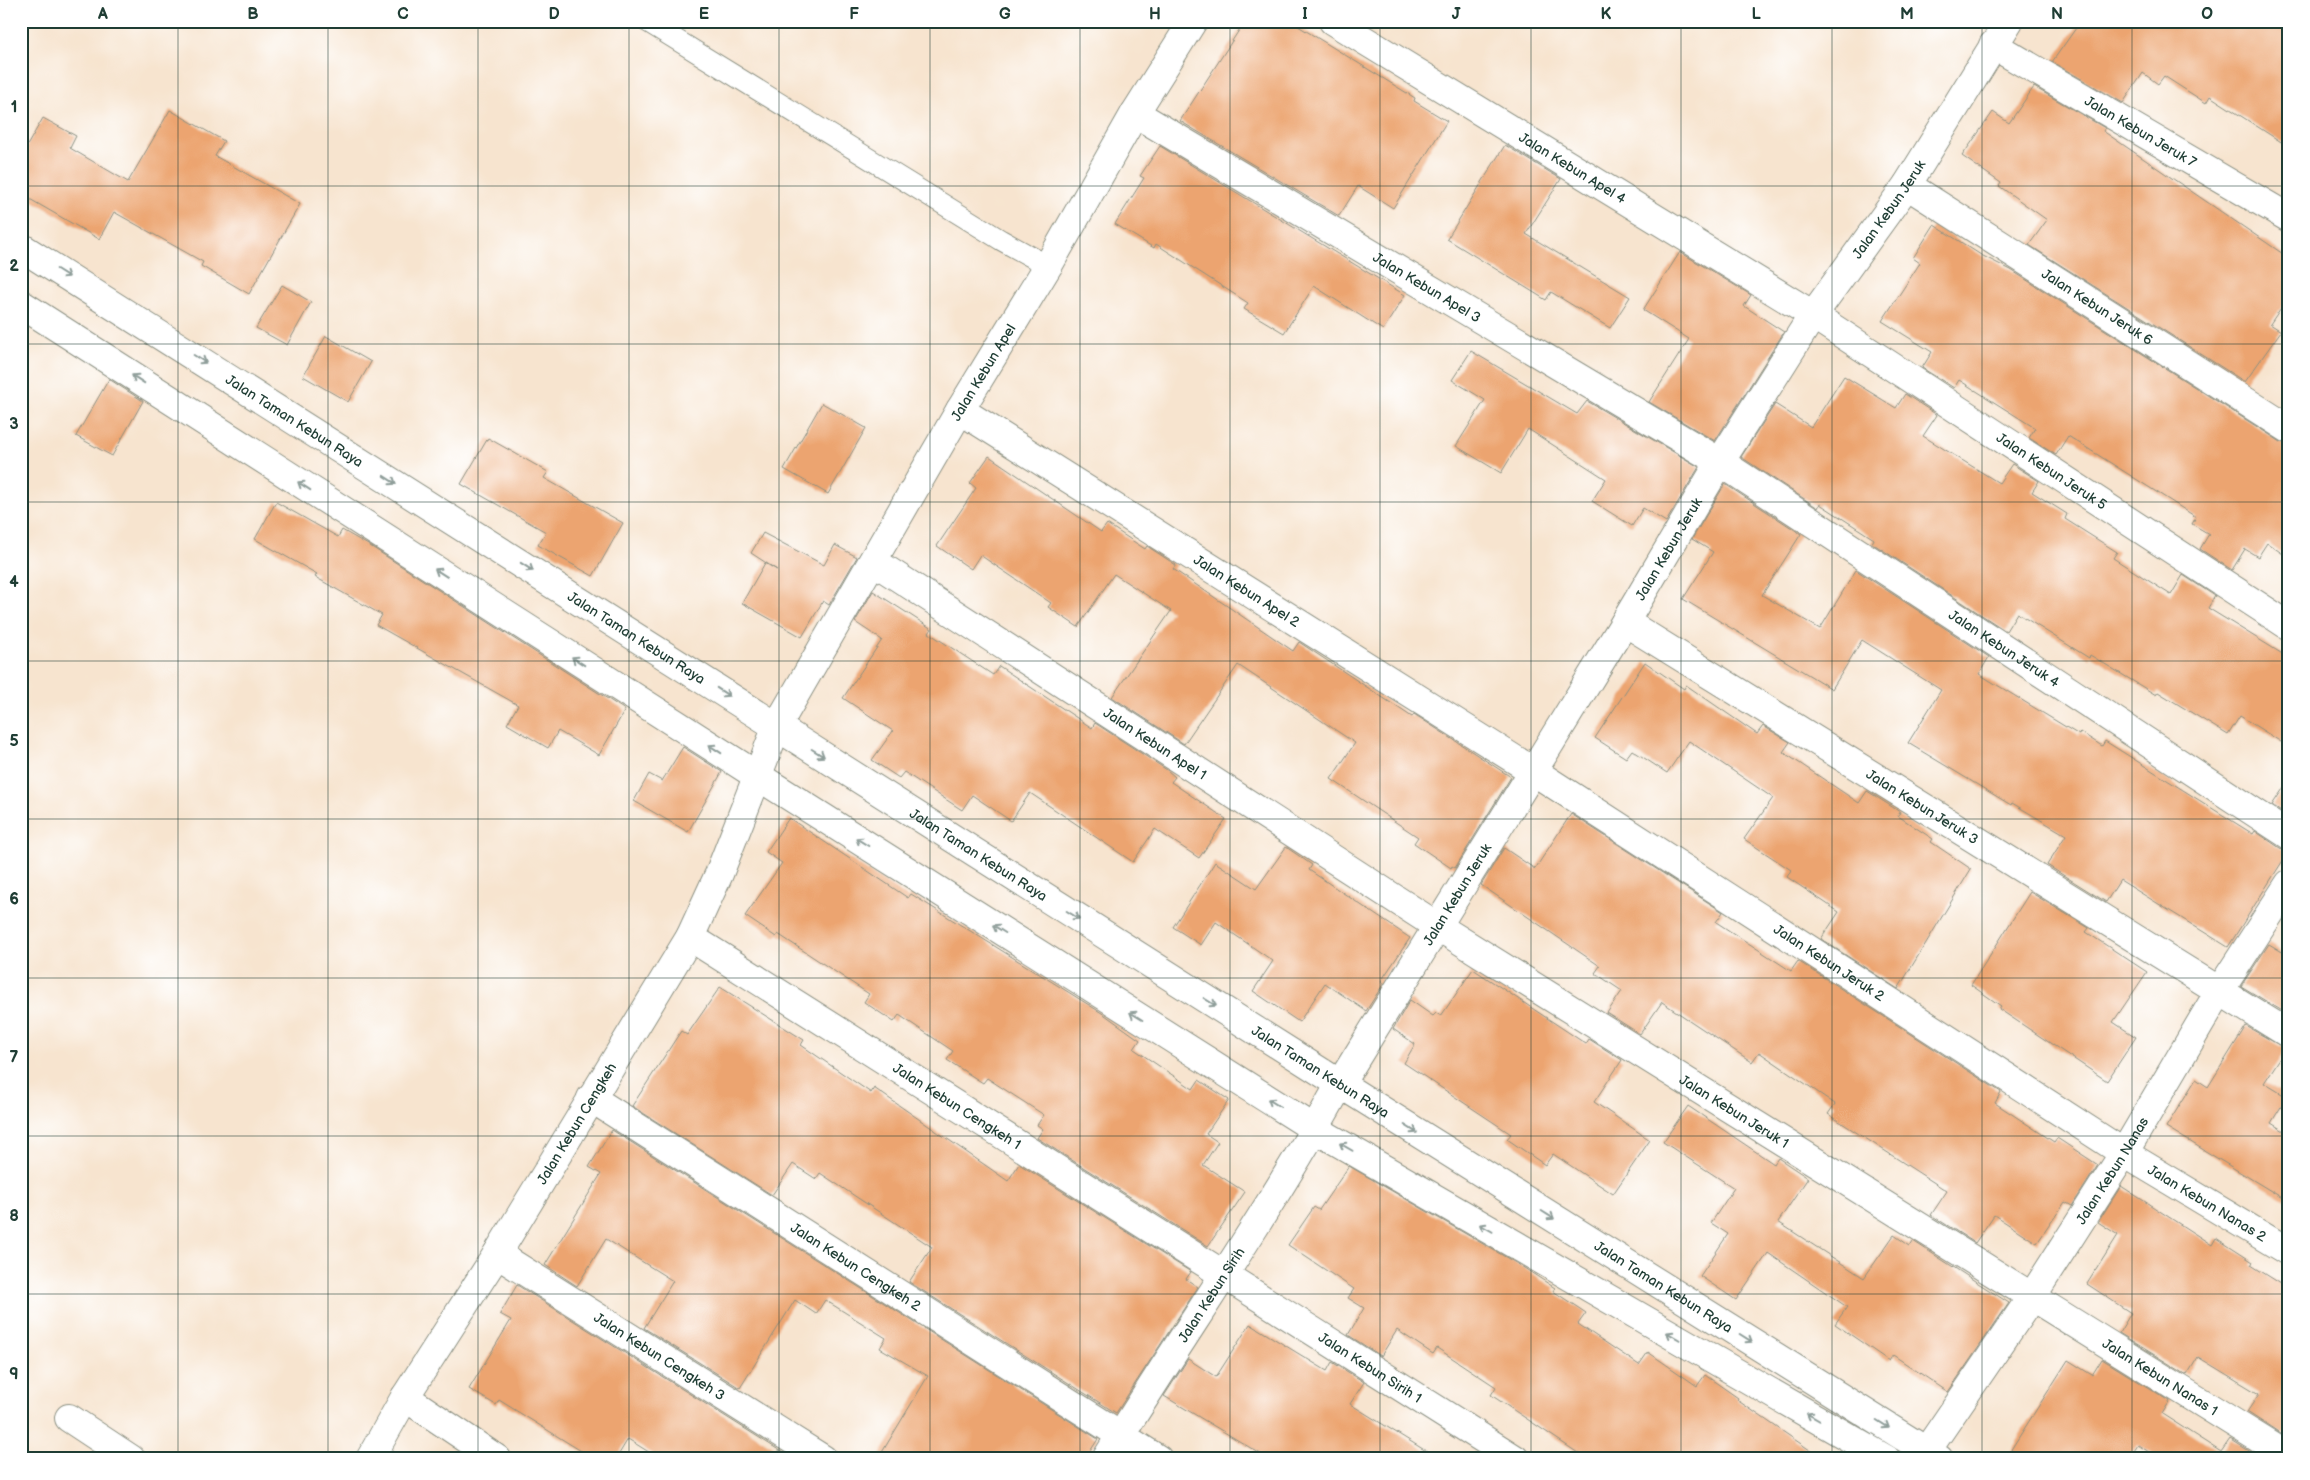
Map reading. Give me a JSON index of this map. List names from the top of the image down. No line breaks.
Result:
{"streets":{"street":["Jalan Kebun Jeruk 7","Jalan Kebun Apel 4","Jalan Kebun Jeruk","Jalan Kebun Apel 3","Jalan Kebun Jeruk 6","Jalan Kebun Apel","Jalan Taman Kebun Raya","Jalan Kebun Jeruk 5","Jalan Kebun Apel 2","Jalan Kebun Jeruk 4","Jalan Kebun Apel 1","Jalan Kebun Jeruk 3","Jalan Kebun Jeruk 2","Jalan Kebun Cengkeh 1","Jalan Kebun Jeruk 1","Jalan Kebun Cengkeh","Jalan Kebun Nanas","Jalan Kebun Nanas 2","Jalan Kebun Cengkeh 2","Jalan Kebun Sirih","Jalan Kebun Cengkeh 3","Jalan Kebun Sirih 1","Jalan Kebun Nanas 1"]},"crossings":[["Jalan Kebun Jeruk 7","Jalan Kebun Jeruk"],["Jalan Kebun Apel 4","Jalan Kebun Jeruk"],["Jalan Kebun Apel 4","Jalan Kebun Jeruk 5"],["Jalan Kebun Jeruk","Jalan Kebun Apel 3"],["Jalan Kebun Jeruk","Jalan Kebun Jeruk 6"],["Jalan Kebun Jeruk","Jalan Taman Kebun Raya"],["Jalan Kebun Jeruk","Jalan Kebun Jeruk 5"],["Jalan Kebun Jeruk","Jalan Kebun Apel 2"],["Jalan Kebun Jeruk","Jalan Kebun Jeruk 4"],["Jalan Kebun Jeruk","Jalan Kebun Apel 1"],["Jalan Kebun Jeruk","Jalan Kebun Jeruk 3"],["Jalan Kebun Jeruk","Jalan Kebun Jeruk 2"],["Jalan Kebun Jeruk","Jalan Kebun Jeruk 1"],["Jalan Kebun Jeruk","Jalan Kebun Sirih"],["Jalan Kebun Apel 3","Jalan Kebun Apel"],["Jalan Kebun Apel 3","Jalan Kebun Jeruk 4"],["Jalan Kebun Apel","Jalan Taman Kebun Raya"],["Jalan Kebun Apel","Jalan Kebun Apel 2"],["Jalan Kebun Apel","Jalan Kebun Apel 1"],["Jalan Kebun Apel","Jalan Kebun Cengkeh"],["Jalan Taman Kebun Raya","Jalan Kebun Nanas"],["Jalan Kebun Apel 2","Jalan Kebun Jeruk 2"],["Jalan Kebun Apel 1","Jalan Kebun Jeruk 1"],["Jalan Kebun Jeruk 3","Jalan Kebun Nanas"],["Jalan Kebun Jeruk 2","Jalan Kebun Nanas"],["Jalan Kebun Jeruk 2","Jalan Kebun Nanas 2"],["Jalan Kebun Cengkeh 1","Jalan Kebun Cengkeh"],["Jalan Kebun Cengkeh 1","Jalan Kebun Sirih"],["Jalan Kebun Cengkeh 1","Jalan Kebun Sirih 1"],["Jalan Kebun Jeruk 1","Jalan Kebun Nanas"],["Jalan Kebun Jeruk 1","Jalan Kebun Nanas 1"],["Jalan Kebun Cengkeh","Jalan Kebun Cengkeh 2"],["Jalan Kebun Cengkeh","Jalan Kebun Cengkeh 3"],["Jalan Kebun Nanas","Jalan Kebun Nanas 2"],["Jalan Kebun Nanas","Jalan Kebun Nanas 1"],["Jalan Kebun Cengkeh 2","Jalan Kebun Sirih"],["Jalan Kebun Sirih","Jalan Kebun Sirih 1"]],"grid":{"columns":["A","B","C","D","E","F","G","H","I","J","K","L","M","N","O"],"rows":["1","2","3","4","5","6","7","8","9"]}}
